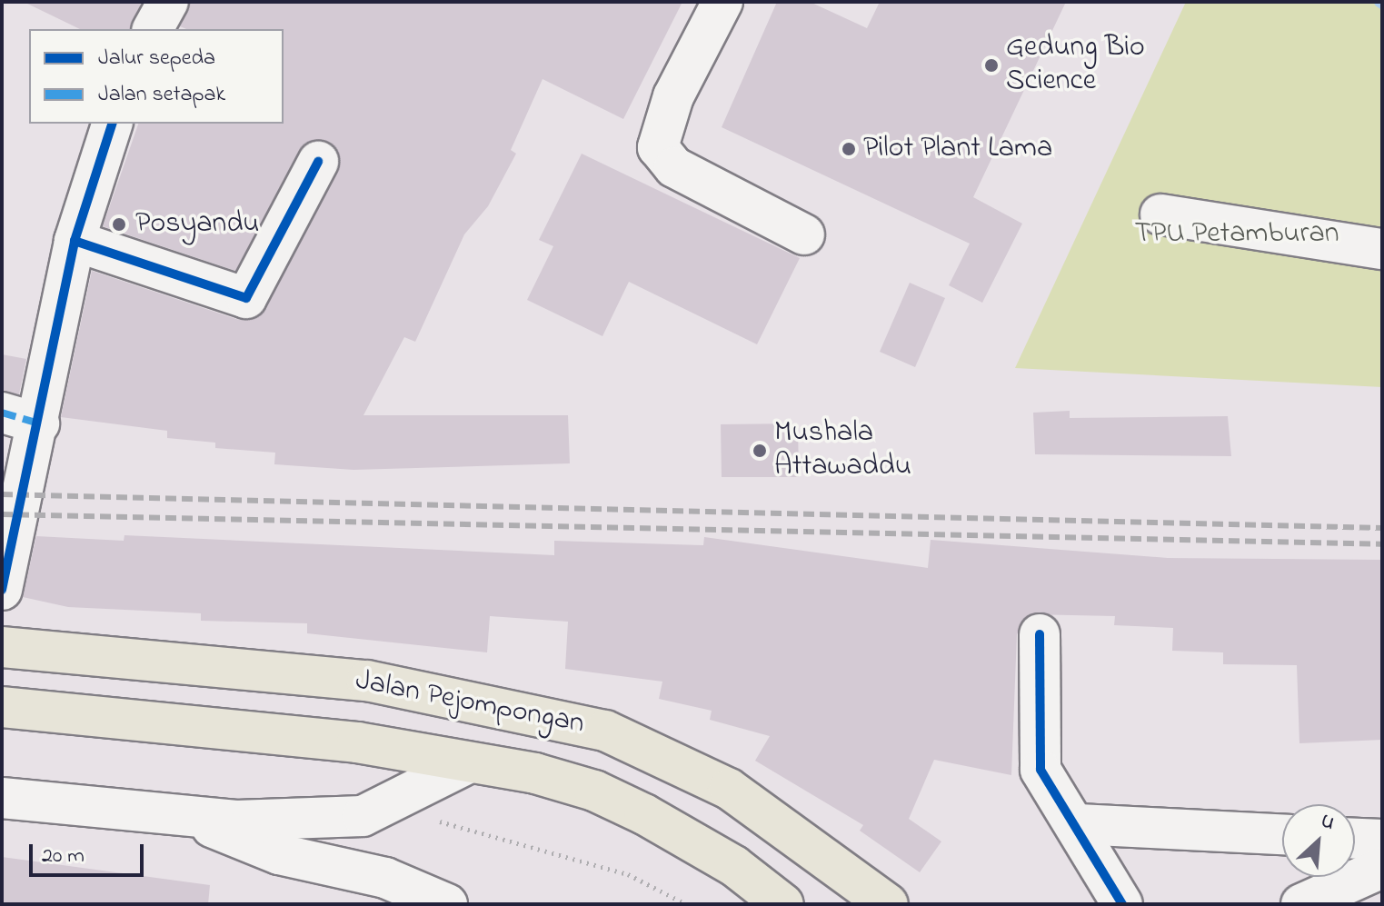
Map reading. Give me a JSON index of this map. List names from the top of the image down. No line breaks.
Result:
{"streets":{"main road":["Jalan Pejompongan"]},"parks":["TPU Petamburan"],"places":["Gedung Bio Science","Pilot Plant Lama","Posyandu","Mushala Attawaddu"],"legend":["Jalur sepeda","Jalan setapak"],"scale_bar":"20 m","north":"top right"}
